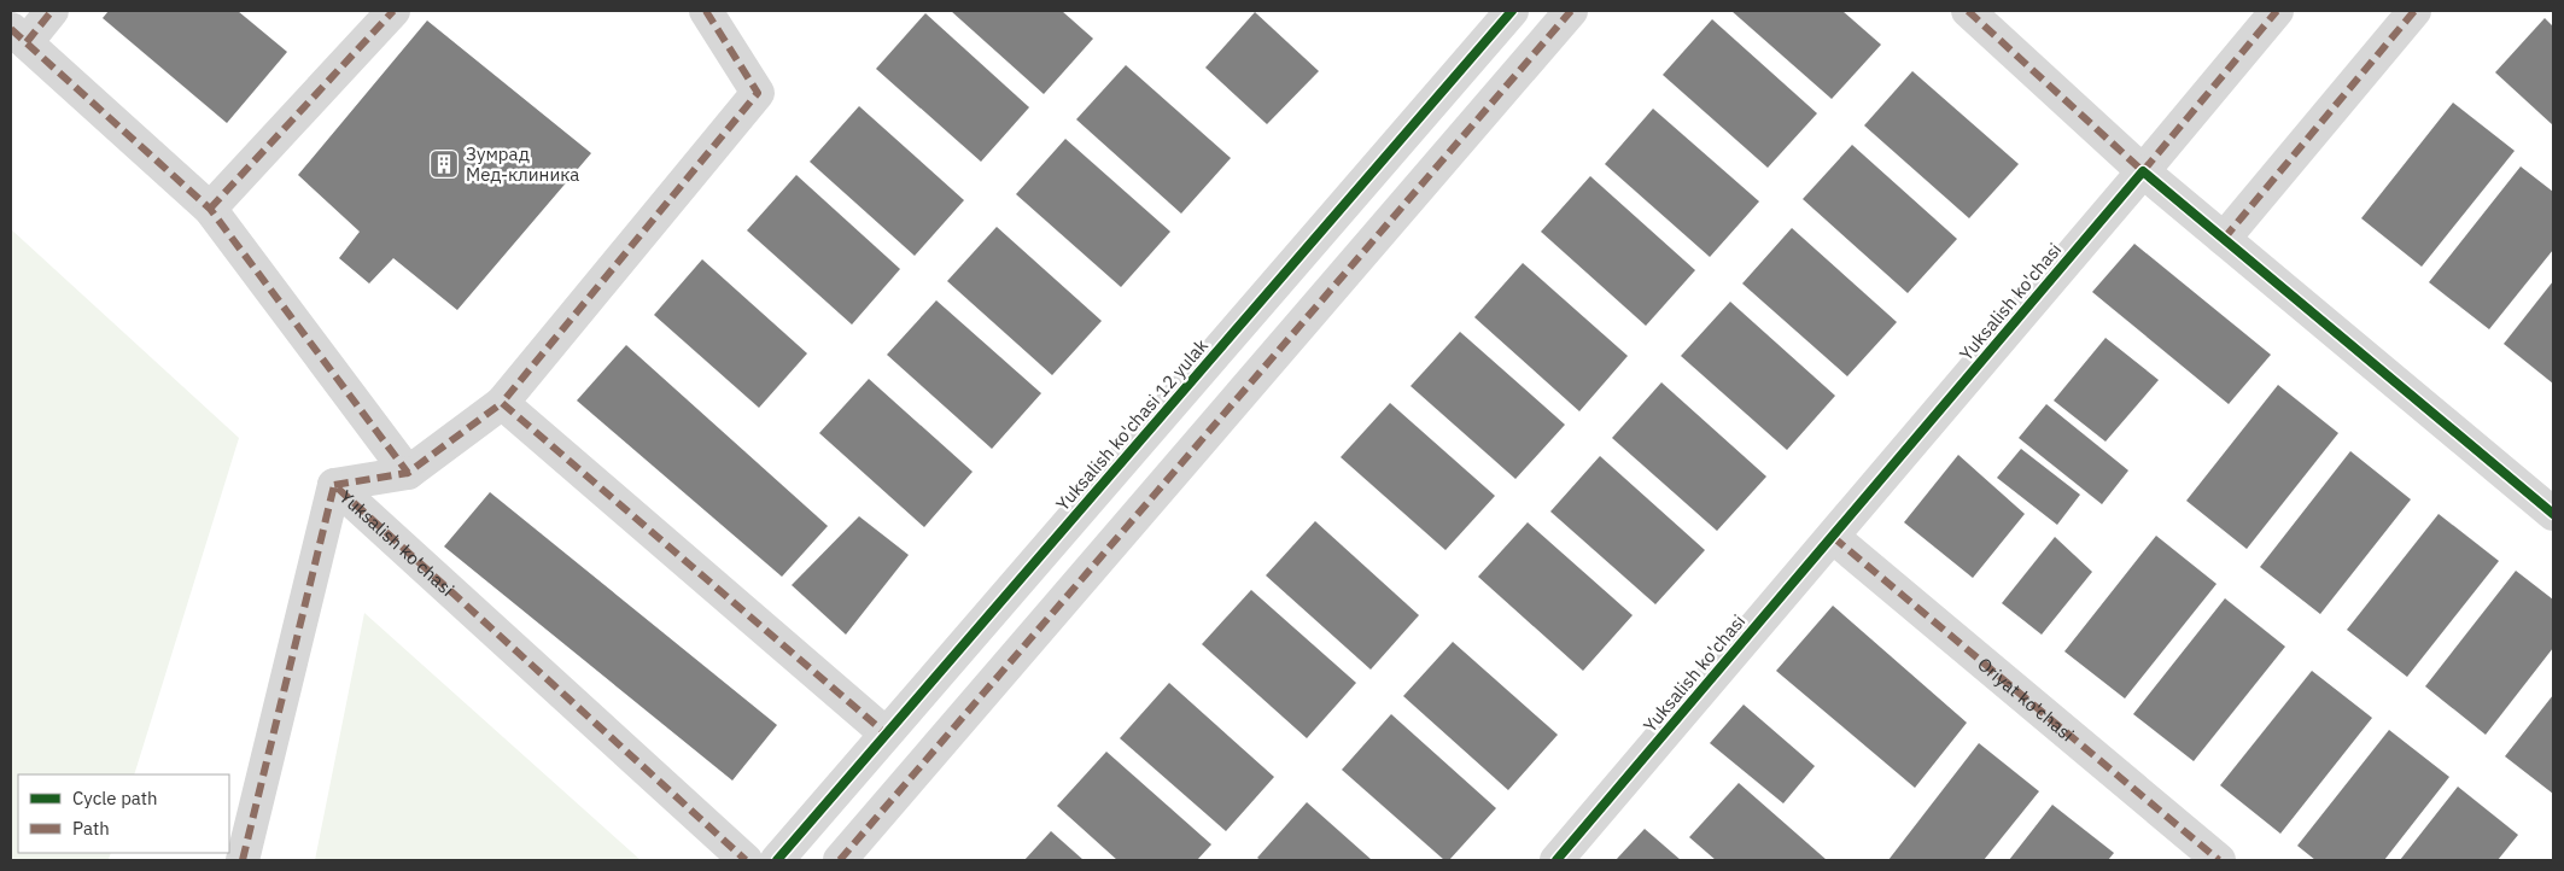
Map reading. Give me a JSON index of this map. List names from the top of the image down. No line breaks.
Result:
{"streets":{"street":["Yuksalish ko'chasi","Yuksalish ko'chasi 12 yulak","Oriyat ko'chasi"]},"crossings":[["Yuksalish ko'chasi","Oriyat ko'chasi"]],"places":{"building":["Зумрад Мед-клиника"]},"legend":["Cycle path","Path"]}
